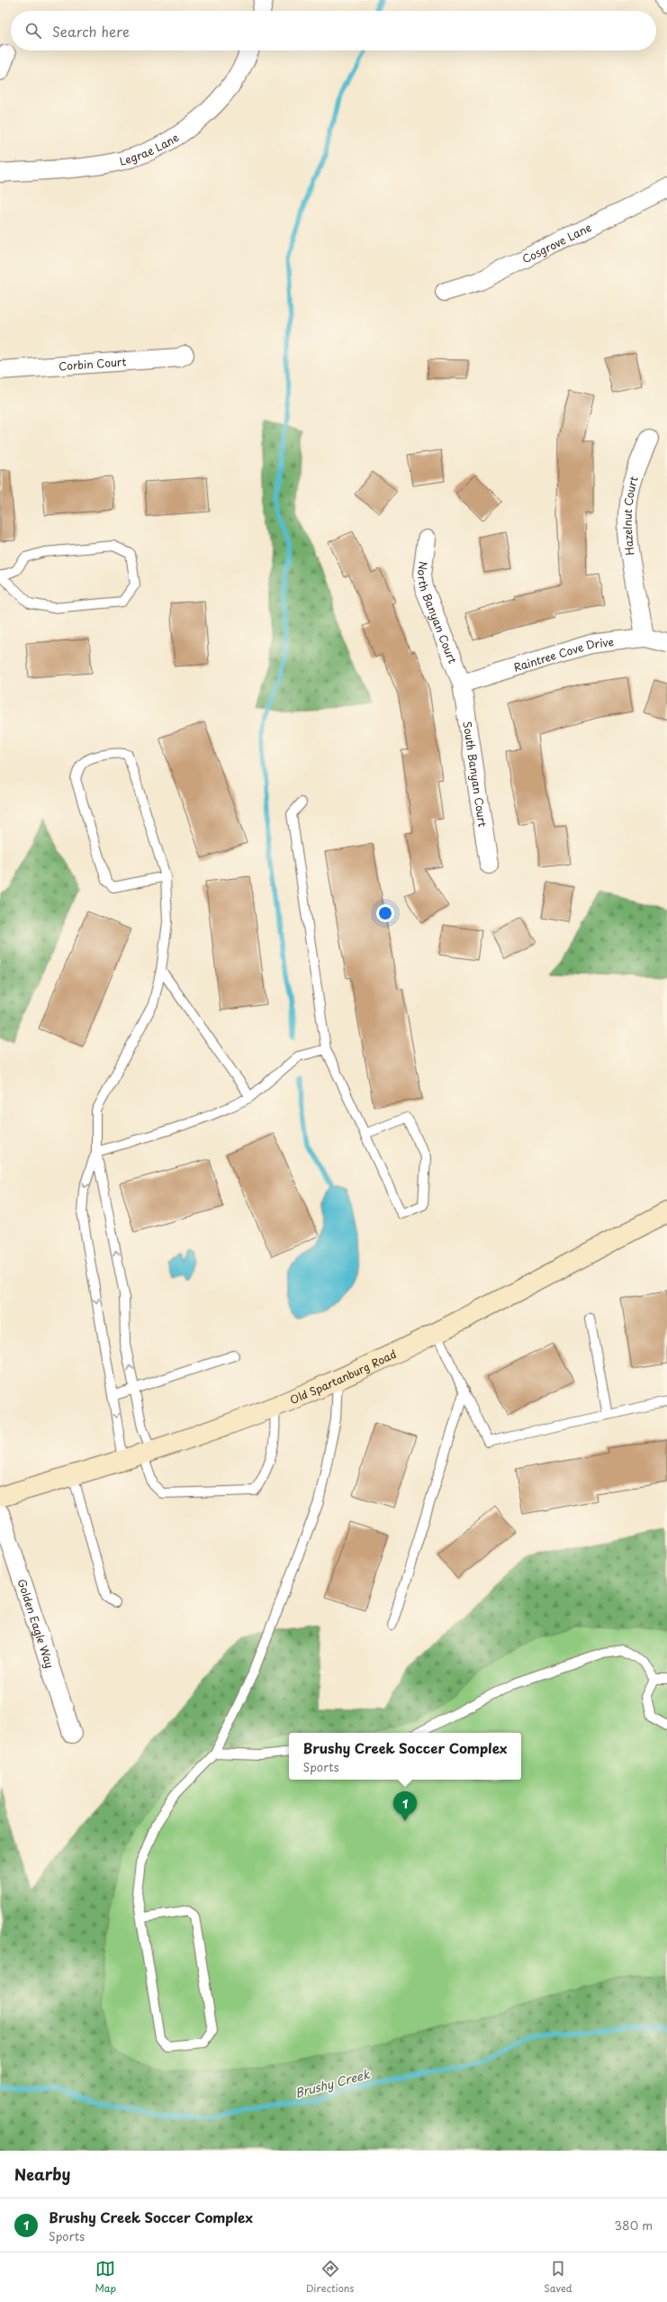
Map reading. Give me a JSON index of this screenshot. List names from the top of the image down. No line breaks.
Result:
{"streets":{"main road":["Old Spartanburg Road"],"street":["Legrae Lane","Cosgrove Lane","Corbin Court","Hazelnut Court","North Banyan Court","Raintree Cove Drive","South Banyan Court","Golden Eagle Way"]},"crossings":[["Hazelnut Court","Raintree Cove Drive"],["North Banyan Court","Raintree Cove Drive"],["North Banyan Court","South Banyan Court"],["Raintree Cove Drive","South Banyan Court"]],"water":["Brushy Creek"],"page":{"search":"Search here","popup":["Brushy Creek Soccer Complex","Sports"],"pins":"1","heading":"Nearby","list":[{"mark":"1","name":"Brushy Creek Soccer Complex","note":"Sports","value":"380 m"}],"nav":["Map","Directions","Saved"]}}
